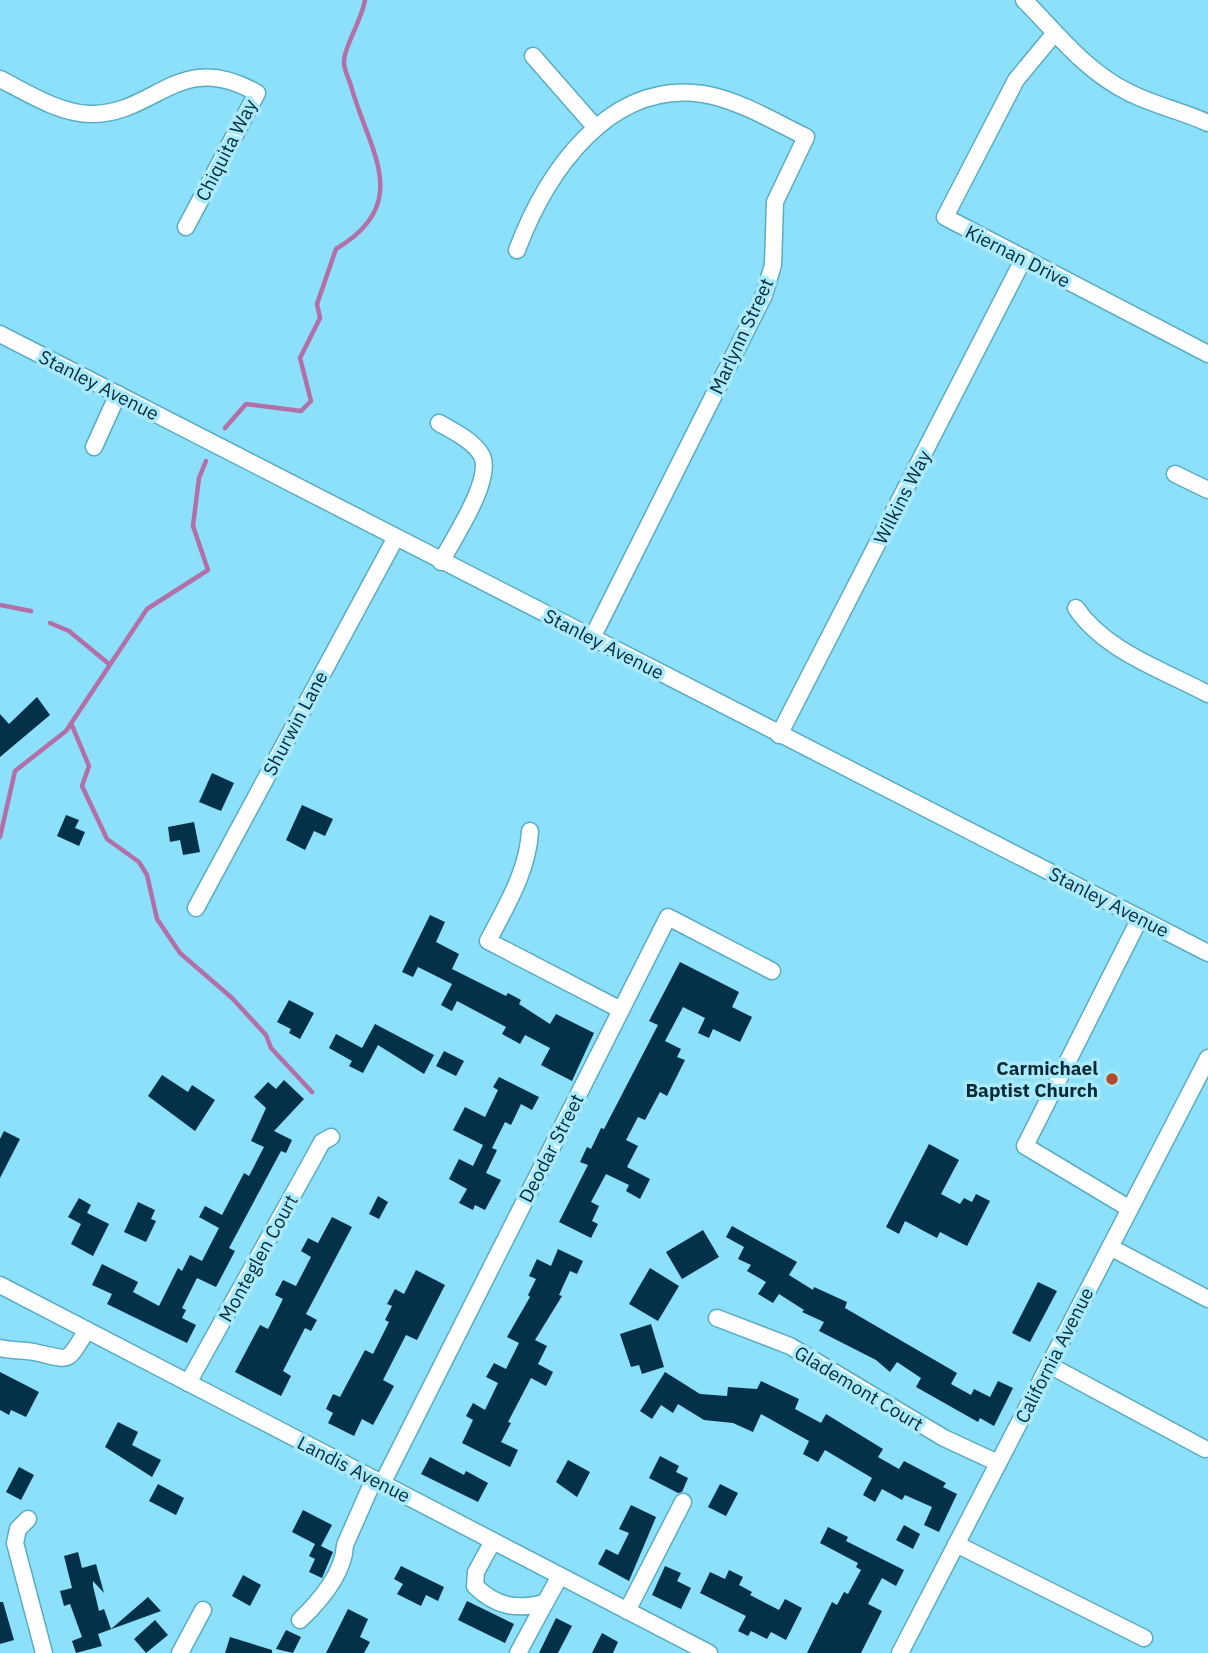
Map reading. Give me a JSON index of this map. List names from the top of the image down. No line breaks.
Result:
{"streets":{"street":["Chiquita Way","Kiernan Drive","Marlynn Street","Stanley Avenue","Wilkins Way","Shurwin Lane","Deodar Street","Monteglen Court","California Avenue","Glademont Court","Landis Avenue"]},"crossings":[["Kiernan Drive","Wilkins Way"],["Marlynn Street","Stanley Avenue"],["Stanley Avenue","Wilkins Way"],["Stanley Avenue","Shurwin Lane"],["Deodar Street","Landis Avenue"],["Monteglen Court","Landis Avenue"],["California Avenue","Glademont Court"]],"places":["Carmichael Baptist Church"]}
